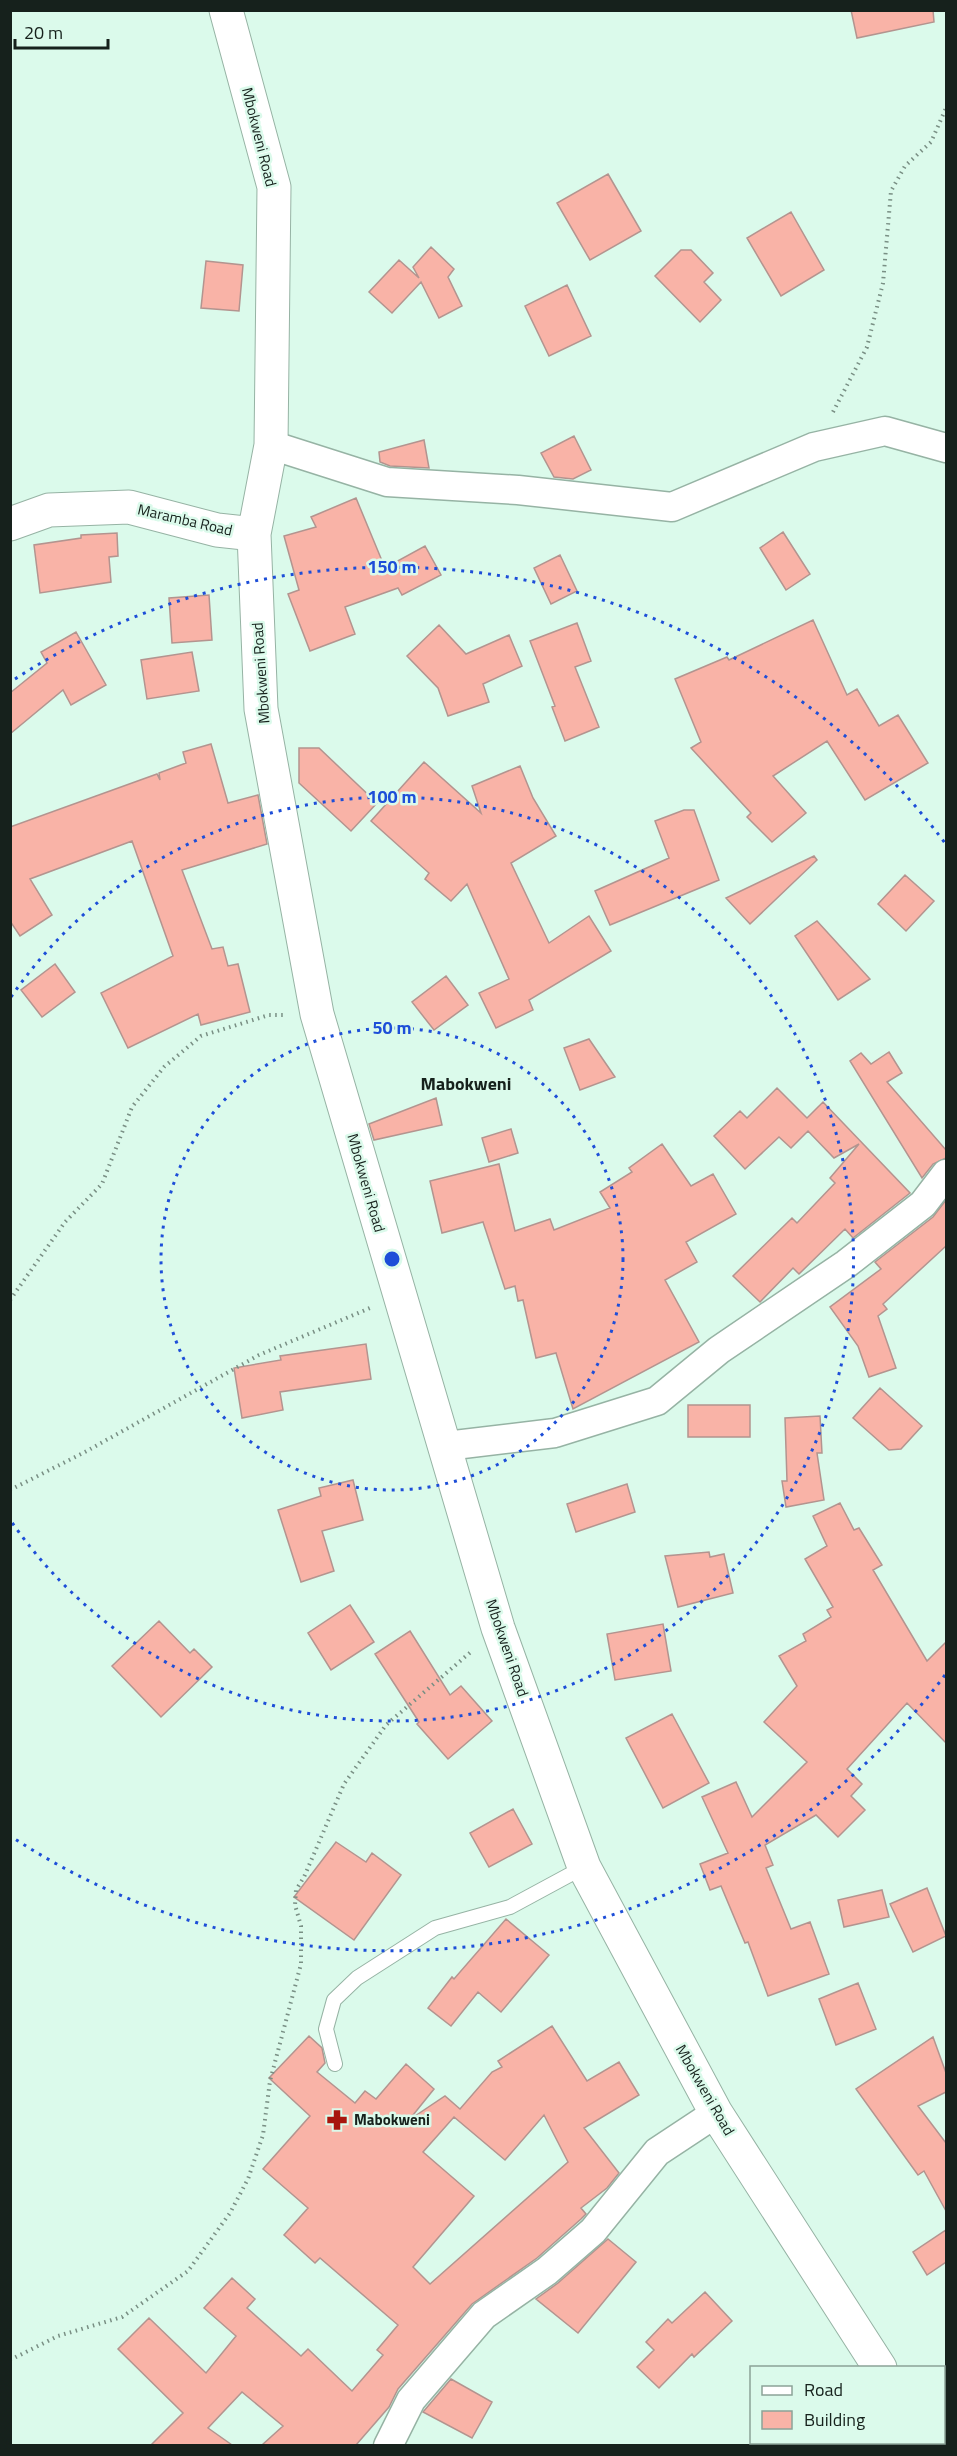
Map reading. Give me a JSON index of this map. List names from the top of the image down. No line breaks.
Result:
{"streets":{"street":["Mbokweni Road","Maramba Road"]},"crossings":[["Mbokweni Road","Maramba Road"]],"districts":["Mabokweni"],"places":{"pharmacy":["Mabokweni"]},"legend":["Road","Building"],"scale_bar":"20 m","rings":["150 m","100 m","50 m"]}
